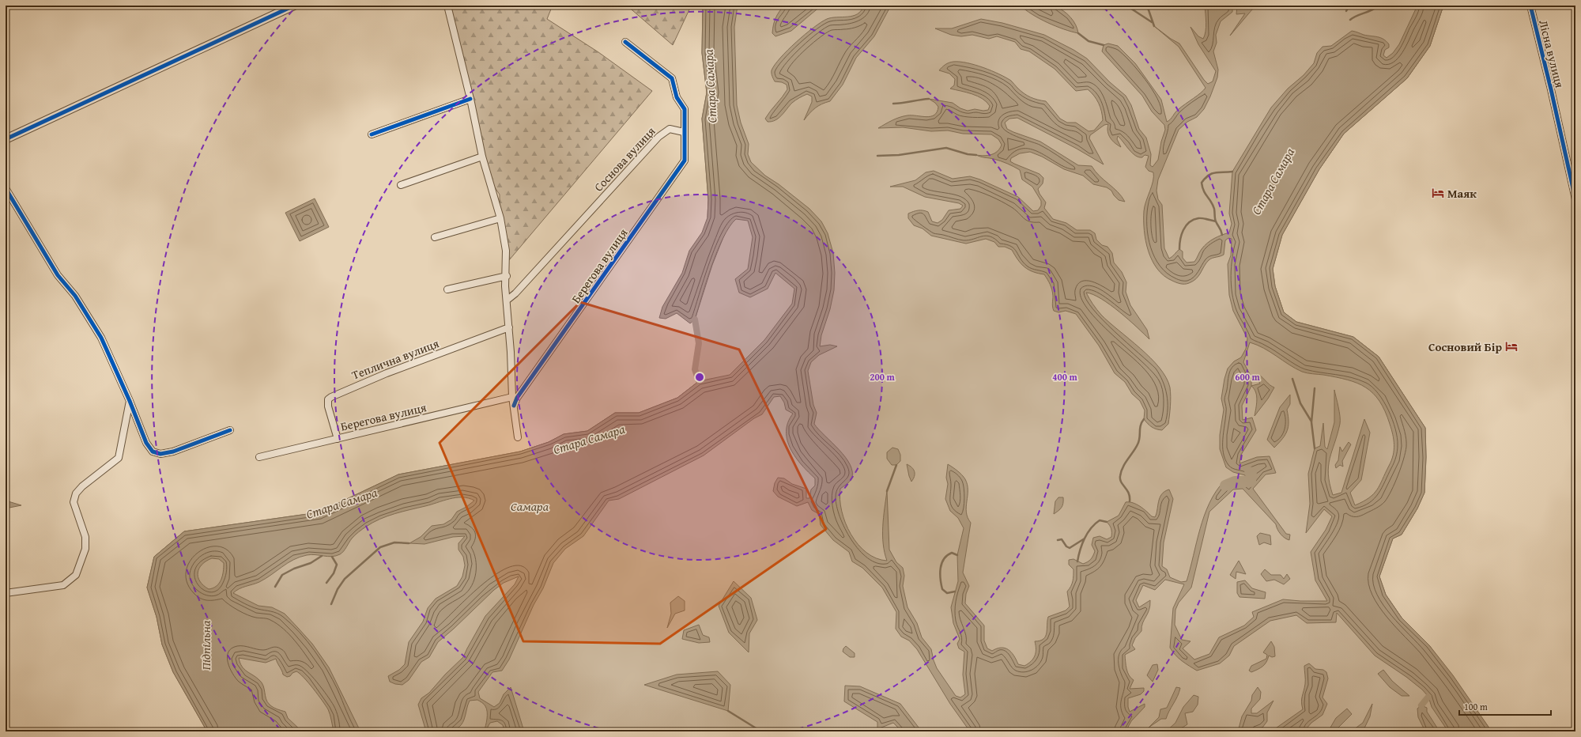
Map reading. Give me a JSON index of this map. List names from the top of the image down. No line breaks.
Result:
{"streets":{"street":["Лісна вулиця","Соснова вулиця","Берегова вулиця","Теплична вулиця"]},"crossings":[["Соснова вулиця","Берегова вулиця"],["Берегова вулиця","Теплична вулиця"]],"water":["Стара Самара","Самара","Підпільна"],"places":{"hotel":["Маяк","Сосновий Бір"]},"scale_bar":"100 m","rings":["200 m","400 m","600 m"]}
